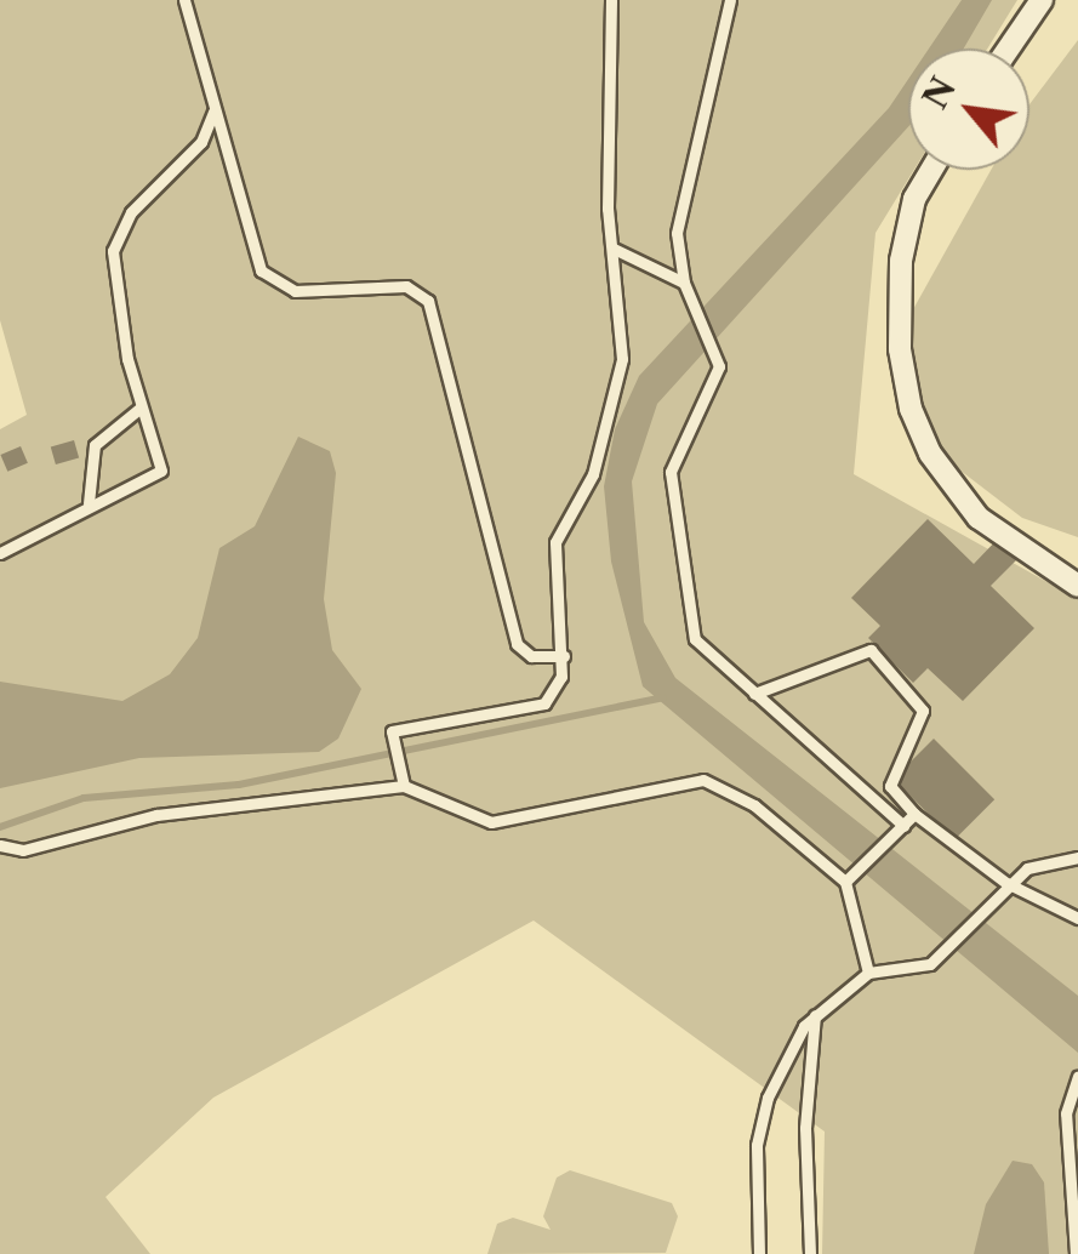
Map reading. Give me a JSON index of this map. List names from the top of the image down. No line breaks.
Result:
{"north":"top left"}
